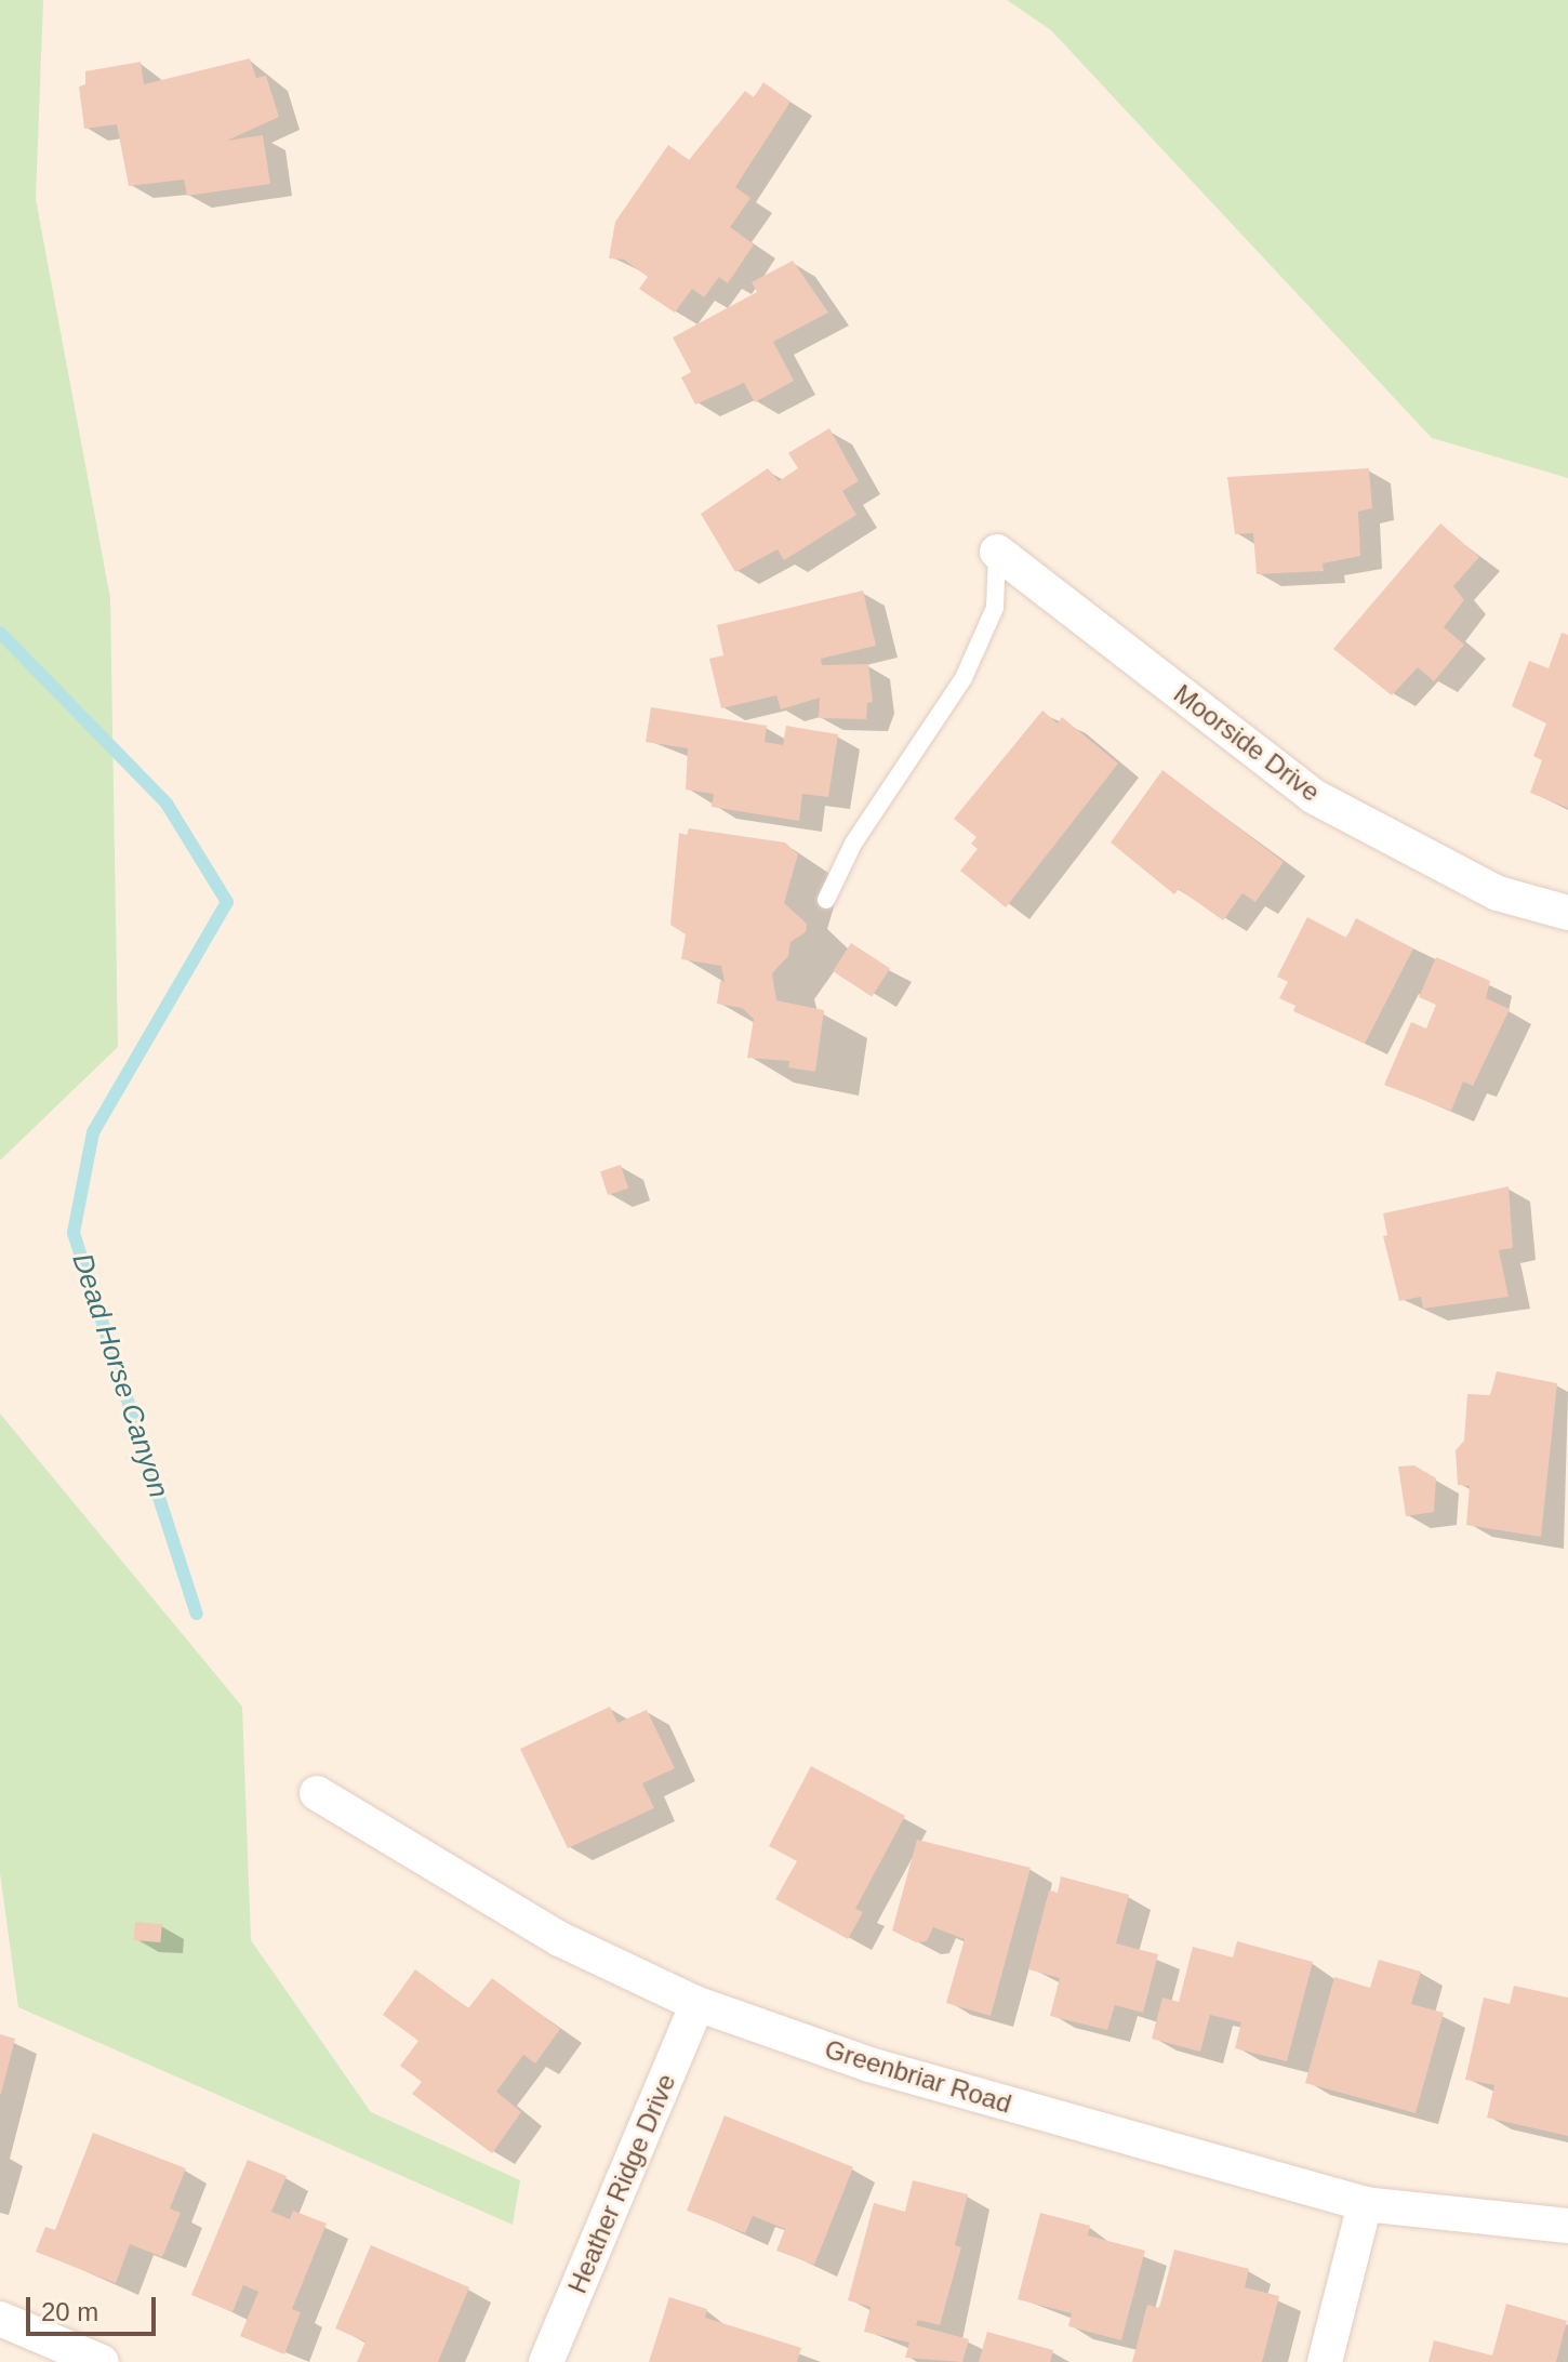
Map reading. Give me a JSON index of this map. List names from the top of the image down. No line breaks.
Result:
{"streets":{"street":["Moorside Drive","Greenbriar Road","Heather Ridge Drive"]},"crossings":[["Greenbriar Road","Heather Ridge Drive"]],"water":["Dead Horse Canyon"],"scale_bar":"20 m"}
